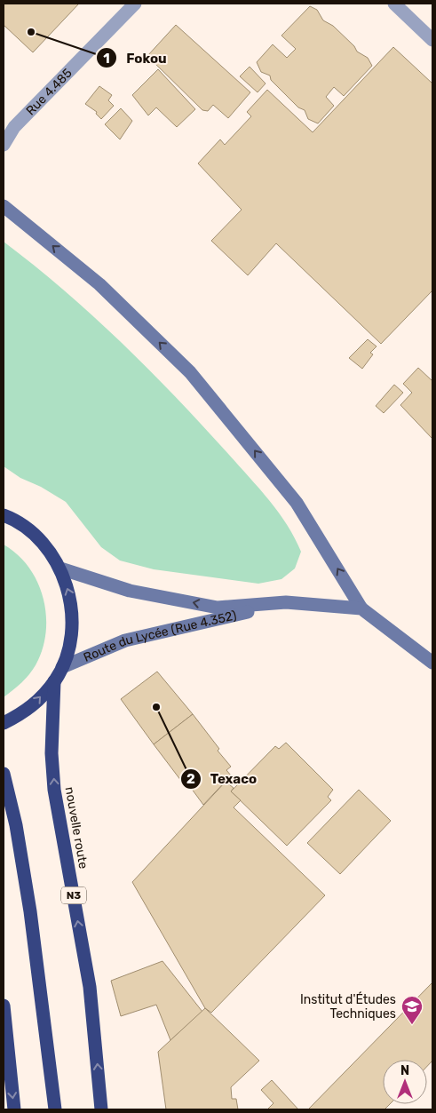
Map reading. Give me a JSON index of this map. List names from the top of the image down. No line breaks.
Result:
{"streets":{"highway":["nouvelle route","N3"],"main road":["Route du Lycée (Rue 4.352)"],"street":["Rue 4.485"]},"places":{"other":["Fokou","Texaco"],"school or university":["Institut d'Études Techniques"]},"north":"top"}
